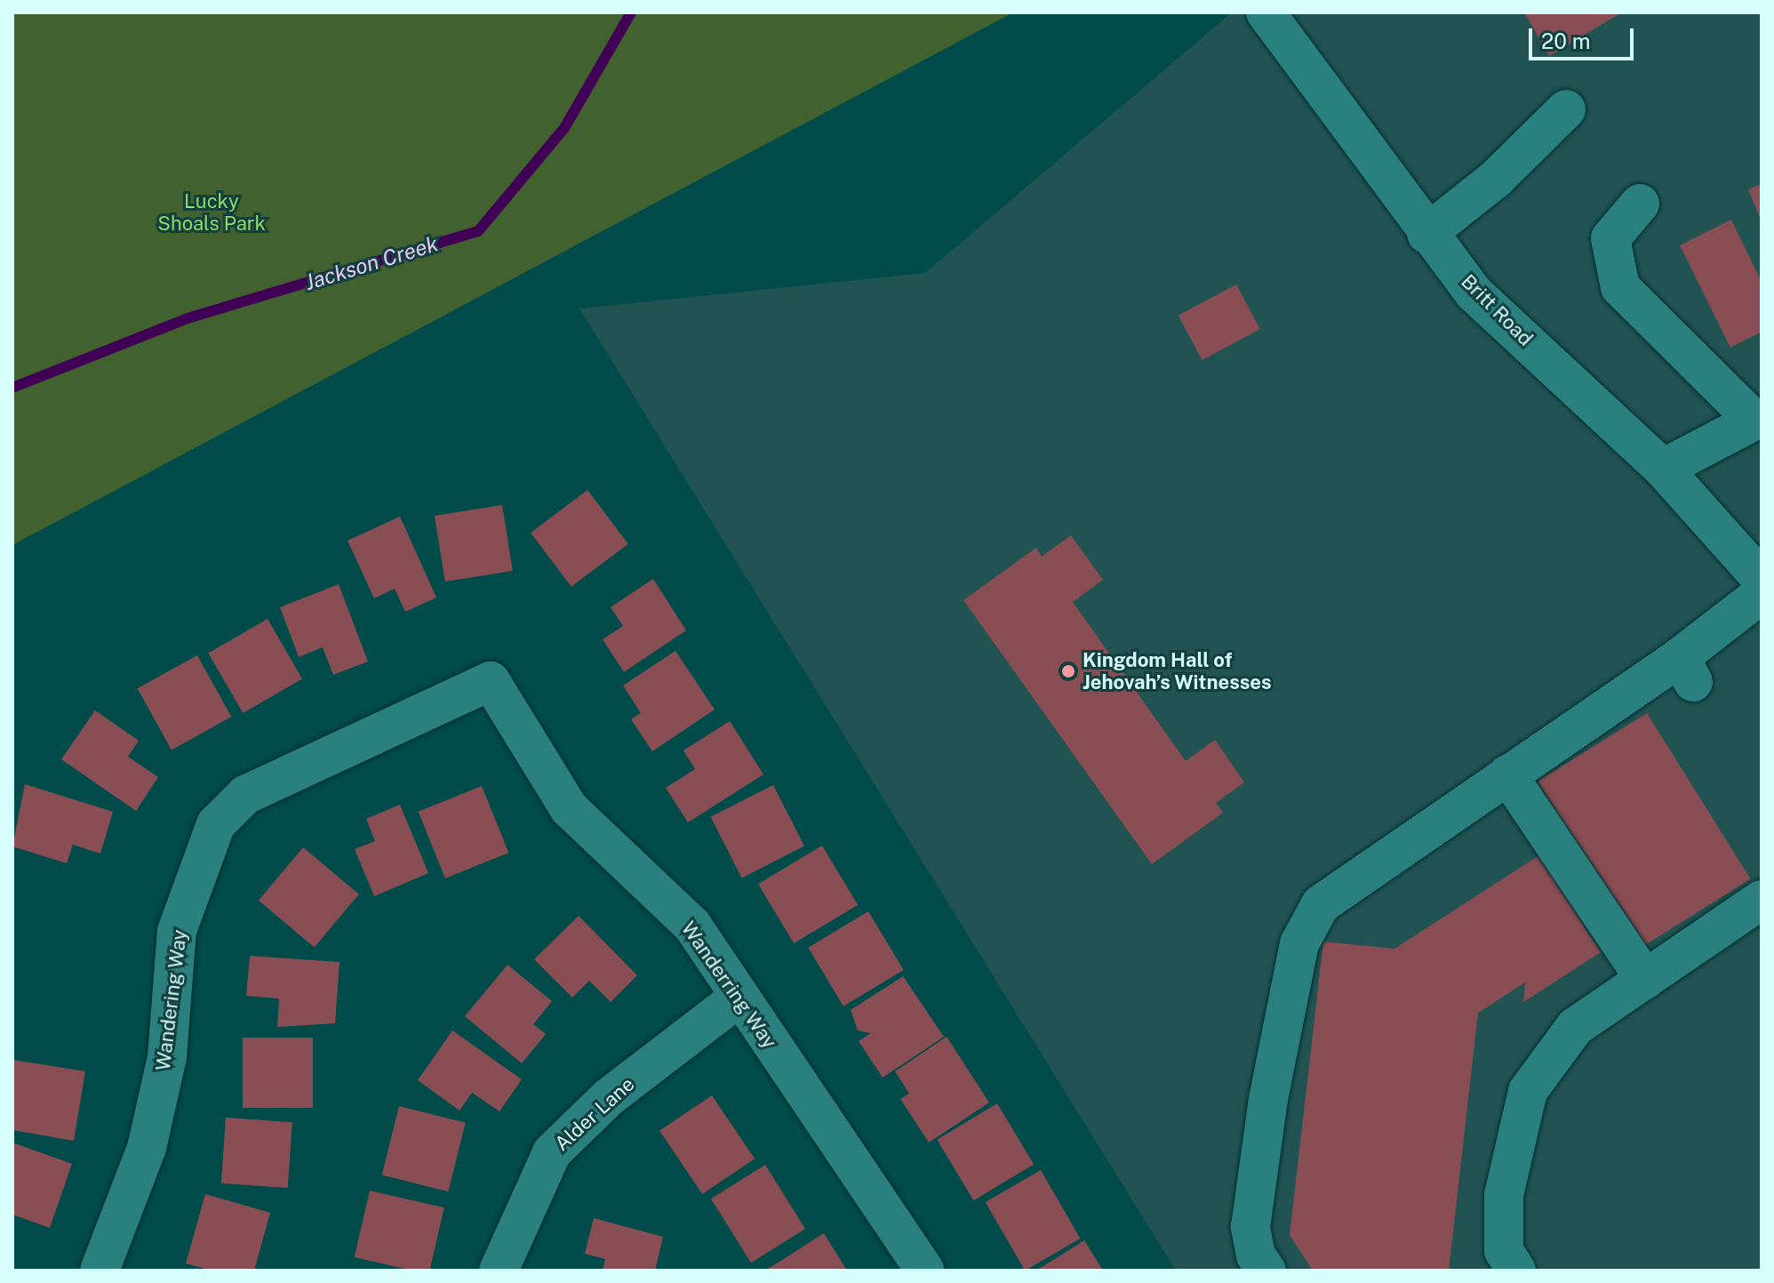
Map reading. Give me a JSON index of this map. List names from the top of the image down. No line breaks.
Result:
{"streets":{"street":["Britt Road","Wanderring Way","Wandering Way","Alder Lane"]},"crossings":[["Wanderring Way","Wandering Way"],["Wanderring Way","Alder Lane"]],"water":["Jackson Creek"],"parks":["Lucky Shoals Park"],"places":["Kingdom Hall of Jehovah’s Witnesses"],"scale_bar":"20 m"}
